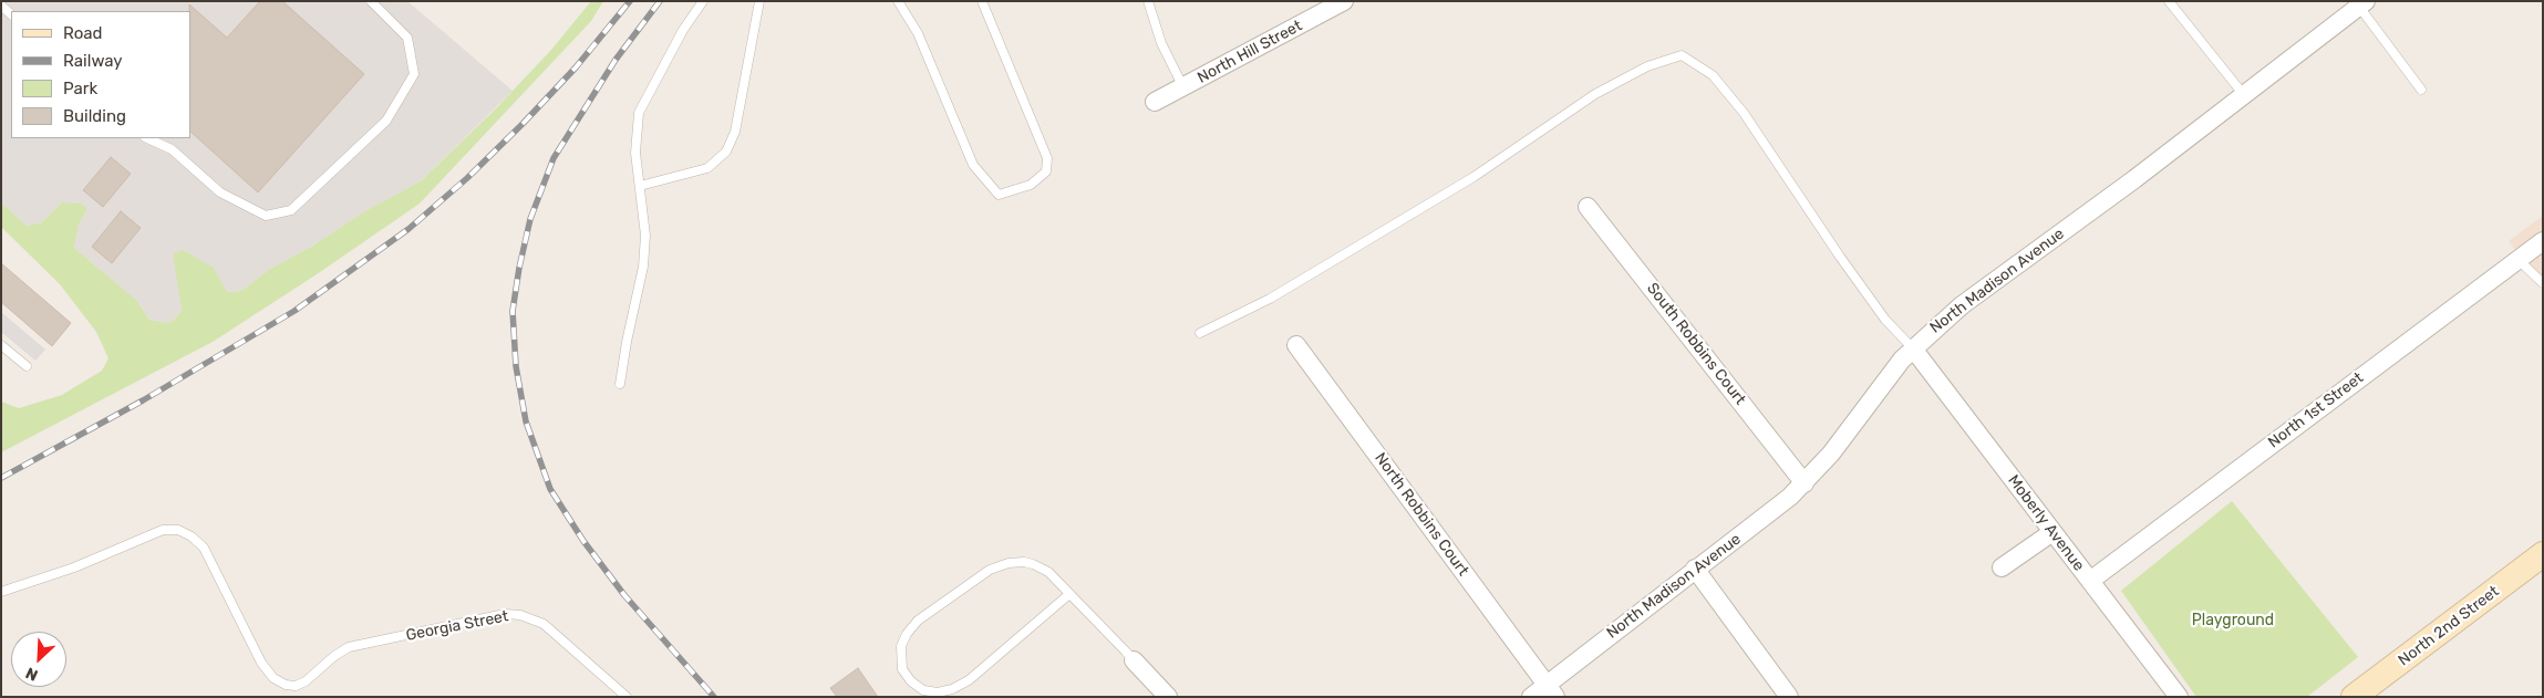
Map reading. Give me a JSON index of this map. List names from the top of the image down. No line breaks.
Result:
{"streets":{"main road":["North 2nd Street"],"street":["North Hill Street","North Madison Avenue","South Robbins Court","North 1st Street","North Robbins Court","Moberly Avenue"],"lane":["Georgia Street"]},"crossings":[["North Madison Avenue","South Robbins Court"],["North Madison Avenue","North Robbins Court"],["North Madison Avenue","Moberly Avenue"],["North 1st Street","Moberly Avenue"]],"parks":["Playground"],"legend":["Road","Railway","Park","Building"],"north":"bottom left"}
